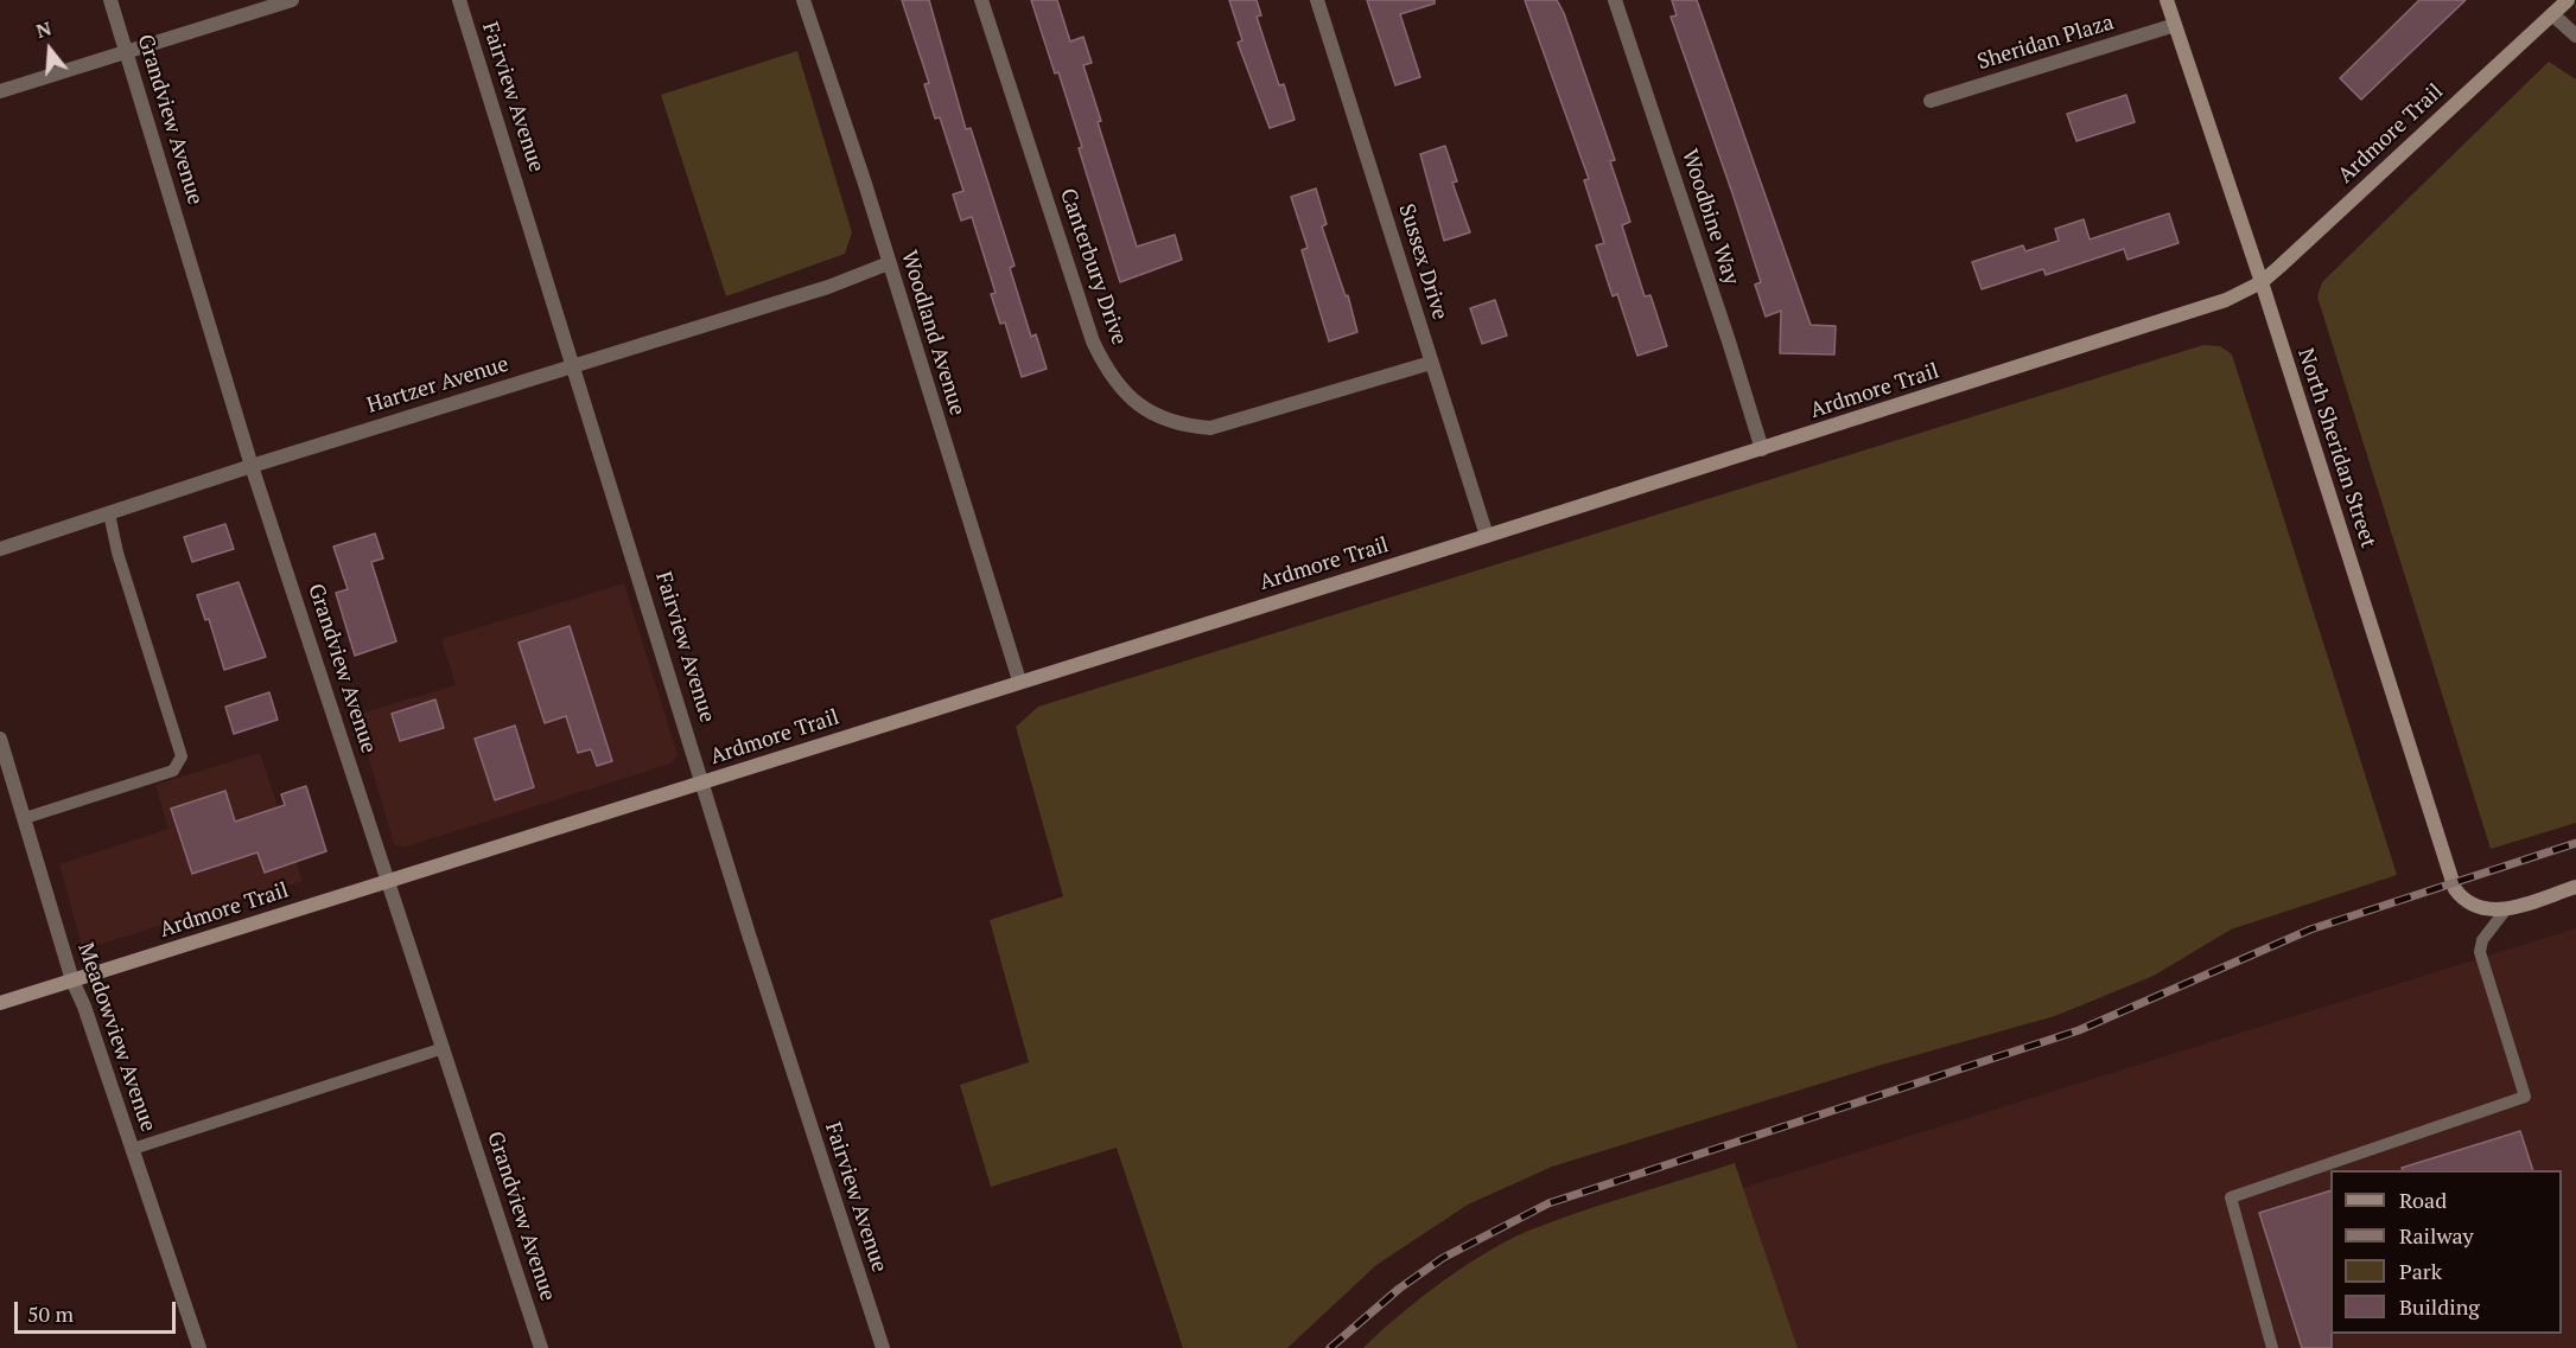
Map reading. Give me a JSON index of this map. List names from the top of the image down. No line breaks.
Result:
{"streets":{"street":["Sheridan Plaza","Fairview Avenue","Grandview Avenue","Ardmore Trail","Woodbine Way","Sussex Drive","Canterbury Drive","Woodland Avenue","Hartzer Avenue","North Sheridan Street","Meadowview Avenue"]},"crossings":[["Sheridan Plaza","North Sheridan Street"],["Fairview Avenue","Ardmore Trail"],["Fairview Avenue","Hartzer Avenue"],["Grandview Avenue","Ardmore Trail"],["Grandview Avenue","Hartzer Avenue"],["Ardmore Trail","Woodbine Way"],["Ardmore Trail","Sussex Drive"],["Ardmore Trail","Woodland Avenue"],["Ardmore Trail","North Sheridan Street"],["Ardmore Trail","Meadowview Avenue"],["Sussex Drive","Canterbury Drive"],["Woodland Avenue","Hartzer Avenue"]],"legend":["Road","Railway","Park","Building"],"scale_bar":"50 m","north":"top"}
